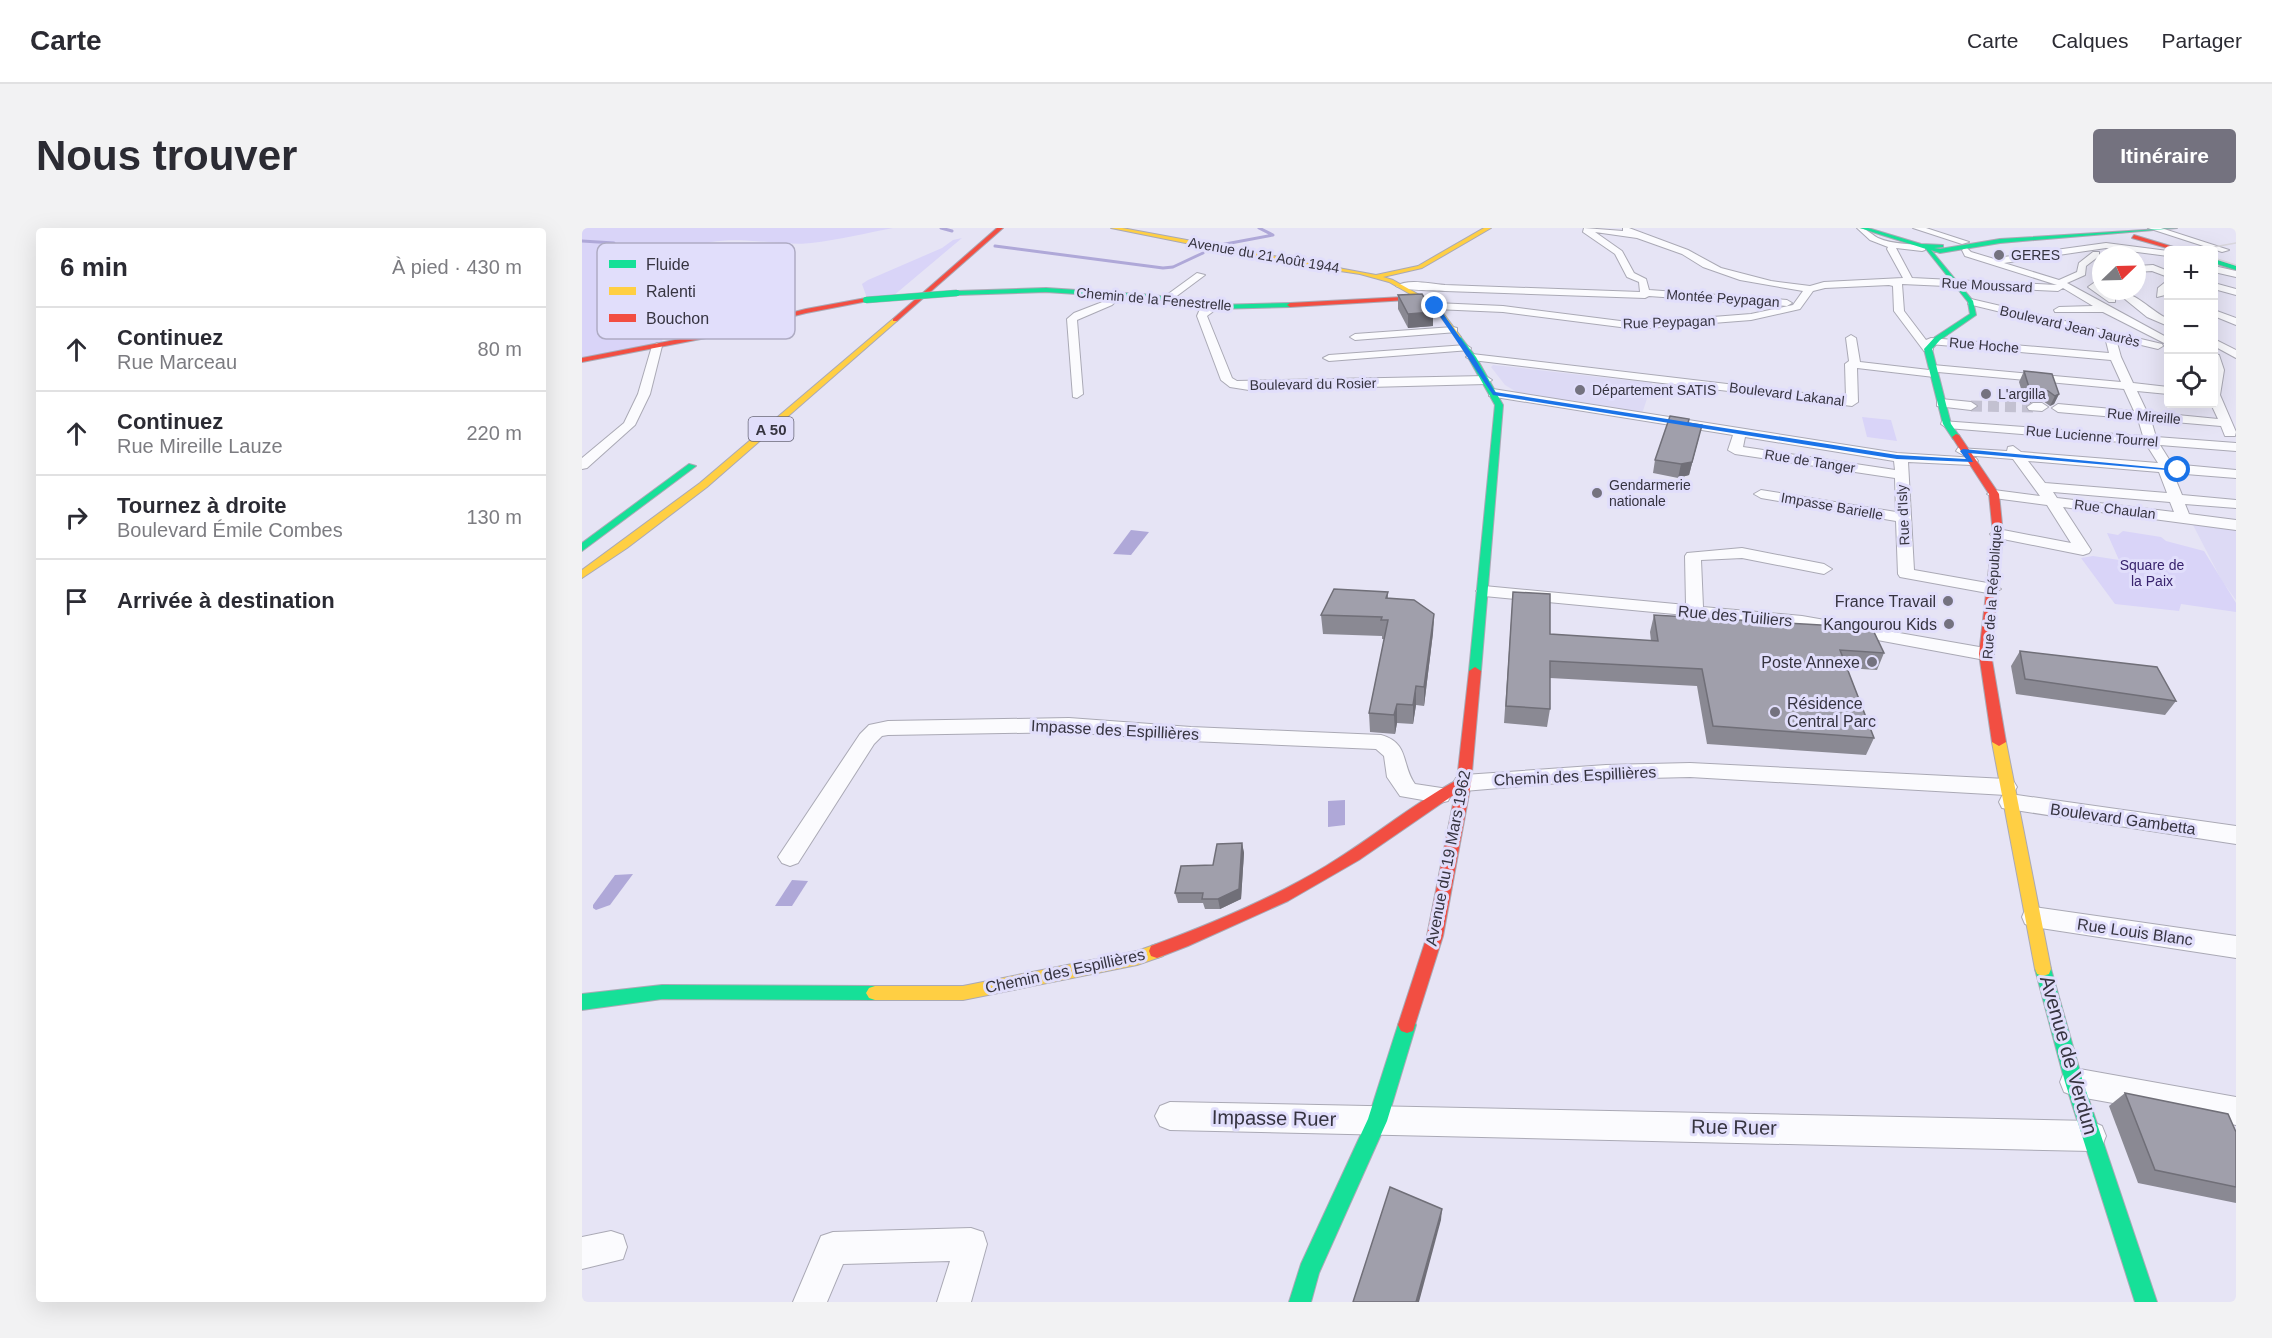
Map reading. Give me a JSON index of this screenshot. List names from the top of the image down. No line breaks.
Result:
{"streets":{"main road":["Avenue du 21 Août 1944","Chemin de la Fenestrelle","A 50","Rue de la République","Chemin des Espillières","Avenue du 19 Mars 1962","Avenue de Verdun"],"street":["Rue Moussard","Montée Peypagan","Rue Peypagan","Boulevard Jean Jaurès","Rue Hoche","Boulevard du Rosier","Boulevard Lakanal","Rue Mireille","Rue Lucienne Tourrel","Rue de Tanger","Impasse Barielle","Rue Chaulan","Rue d'Isly","Rue des Tuiliers","Impasse des Espillières","Boulevard Gambetta","Rue Louis Blanc","Impasse Ruer","Rue Ruer"]},"crossings":[["Montée Peypagan","Rue Peypagan"],["Chemin de la Fenestrelle","Boulevard du Rosier"],["Rue Peypagan","Avenue du 19 Mars 1962"],["Boulevard Jean Jaurès","Rue Hoche"],["Rue Hoche","Rue Mireille"],["Rue Hoche","Rue de la République"],["Boulevard du Rosier","Avenue du 19 Mars 1962"],["Boulevard Lakanal","Avenue du 19 Mars 1962"],["Rue Lucienne Tourrel","Rue de la République"],["Rue de Tanger","Rue d'Isly"],["Impasse Barielle","Rue d'Isly"],["Rue Chaulan","Rue de la République"],["Rue d'Isly","Rue de la République"],["Rue de la République","Rue des Tuiliers"],["Rue de la République","Chemin des Espillières"],["Rue de la République","Boulevard Gambetta"],["Rue de la République","Avenue de Verdun"],["Rue des Tuiliers","Avenue du 19 Mars 1962"],["Impasse des Espillières","Chemin des Espillières"],["Chemin des Espillières","Boulevard Gambetta"],["Chemin des Espillières","Avenue du 19 Mars 1962"],["Chemin des Espillières","Avenue de Verdun"],["Boulevard Gambetta","Avenue de Verdun"],["Avenue du 19 Mars 1962","Impasse Ruer"],["Avenue du 19 Mars 1962","Rue Ruer"],["Rue Louis Blanc","Avenue de Verdun"],["Avenue de Verdun","Rue Ruer"],["Impasse Ruer","Rue Ruer"]],"parks":["Square de la Paix"],"places":["GERES","Département SATIS","L'argilla","Gendarmerie nationale","France Travail","Kangourou Kids","Poste Annexe","Résidence Central Parc"],"legend":["Fluide","Ralenti","Bouchon"],"north":"top right","page":{"header":"Carte","nav":["Carte","Calques","Partager"],"buttons":"Itinéraire","title":"Nous trouver","heading":["6 min","À pied · 430 m"],"map_buttons":["+","−"],"list":[["Continuez","Rue Marceau","80 m"],["Continuez","Rue Mireille Lauze","220 m"],["Tournez à droite","Boulevard Émile Combes","130 m"],"Arrivée à destination"]}}
